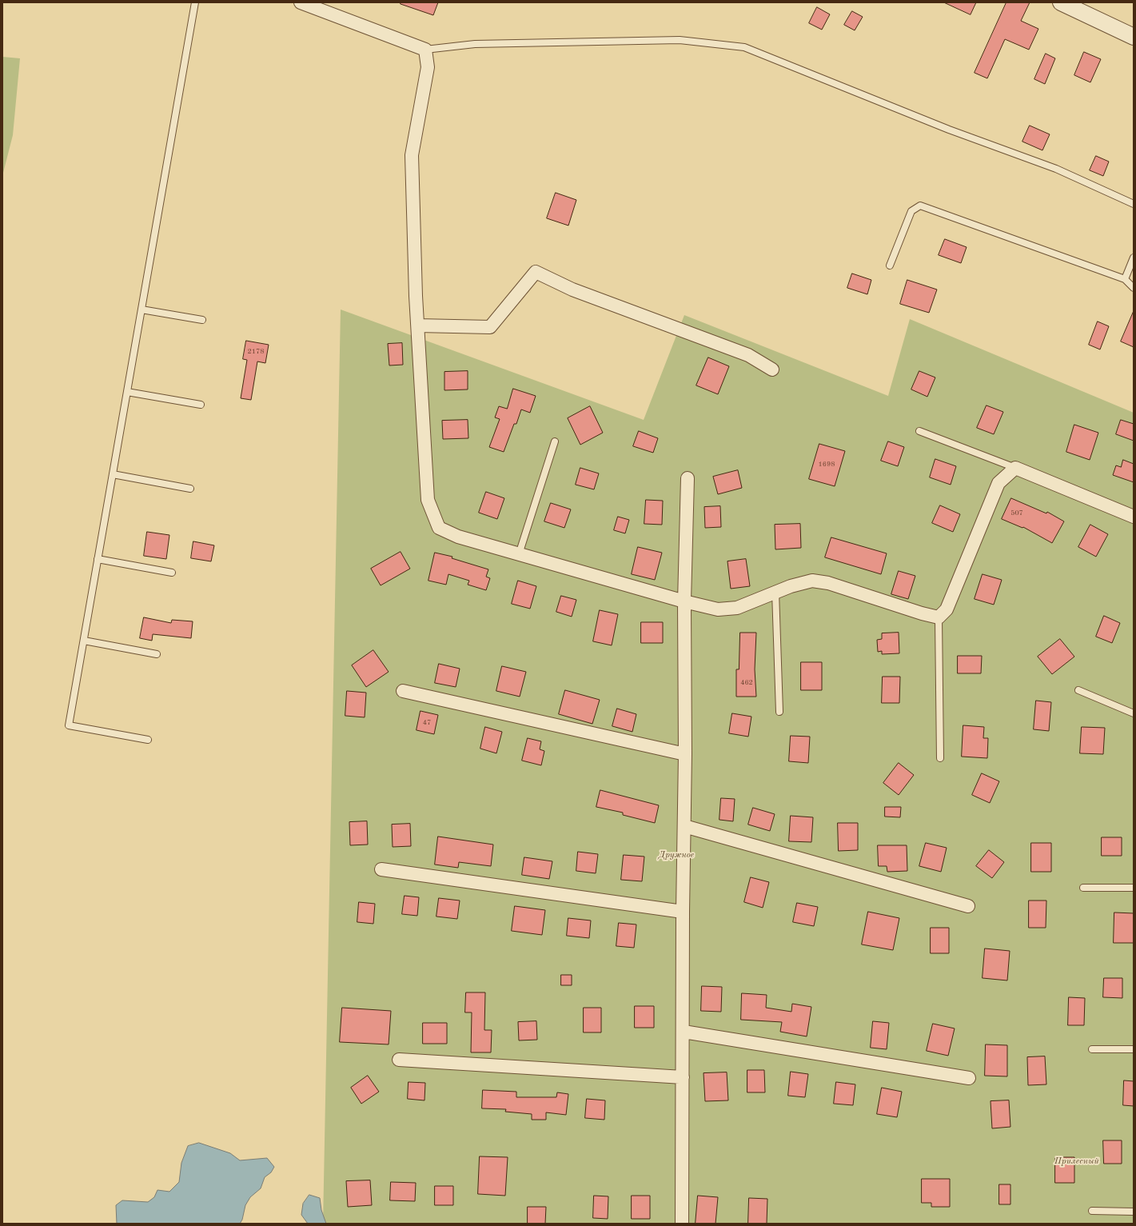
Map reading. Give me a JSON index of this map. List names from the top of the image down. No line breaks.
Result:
{"parks":["Дружное","Прилесный"],"house_numbers":["2178","1698","507","462","47"]}
